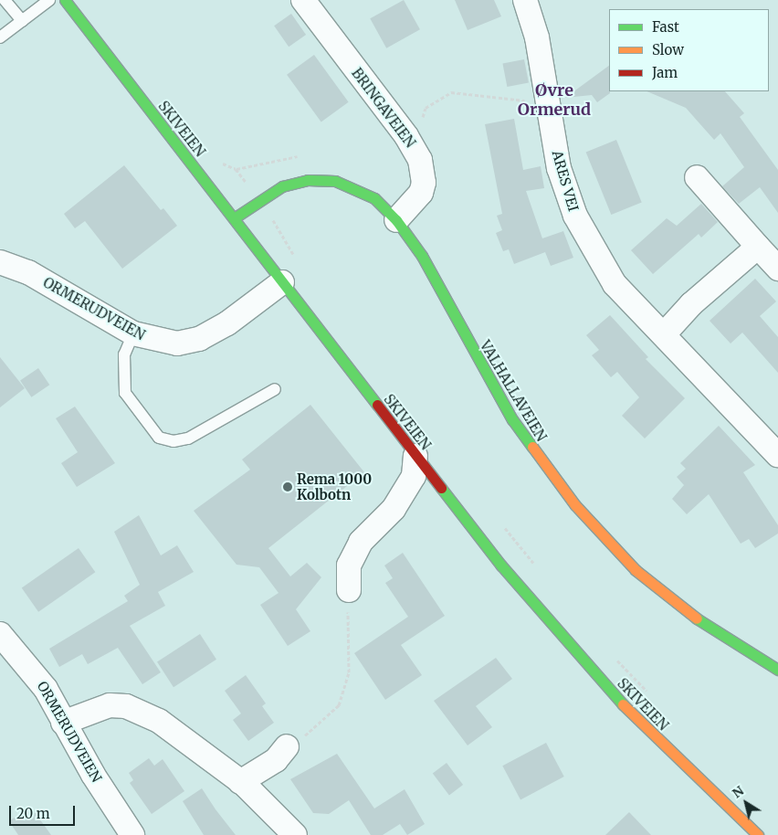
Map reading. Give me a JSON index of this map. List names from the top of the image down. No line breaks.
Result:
{"streets":{"main road":["SKIVEIEN","VALHALLAVEIEN"],"street":["BRINGAVEIEN","ARES VEI","ORMERUDVEIEN"]},"crossings":[["BRINGAVEIEN","VALHALLAVEIEN"],["SKIVEIEN","ORMERUDVEIEN"],["SKIVEIEN","VALHALLAVEIEN"]],"districts":["Øvre Ormerud"],"places":["Rema 1000 Kolbotn"],"legend":["Fast","Slow","Jam"],"scale_bar":"20 m","north":"top left"}
